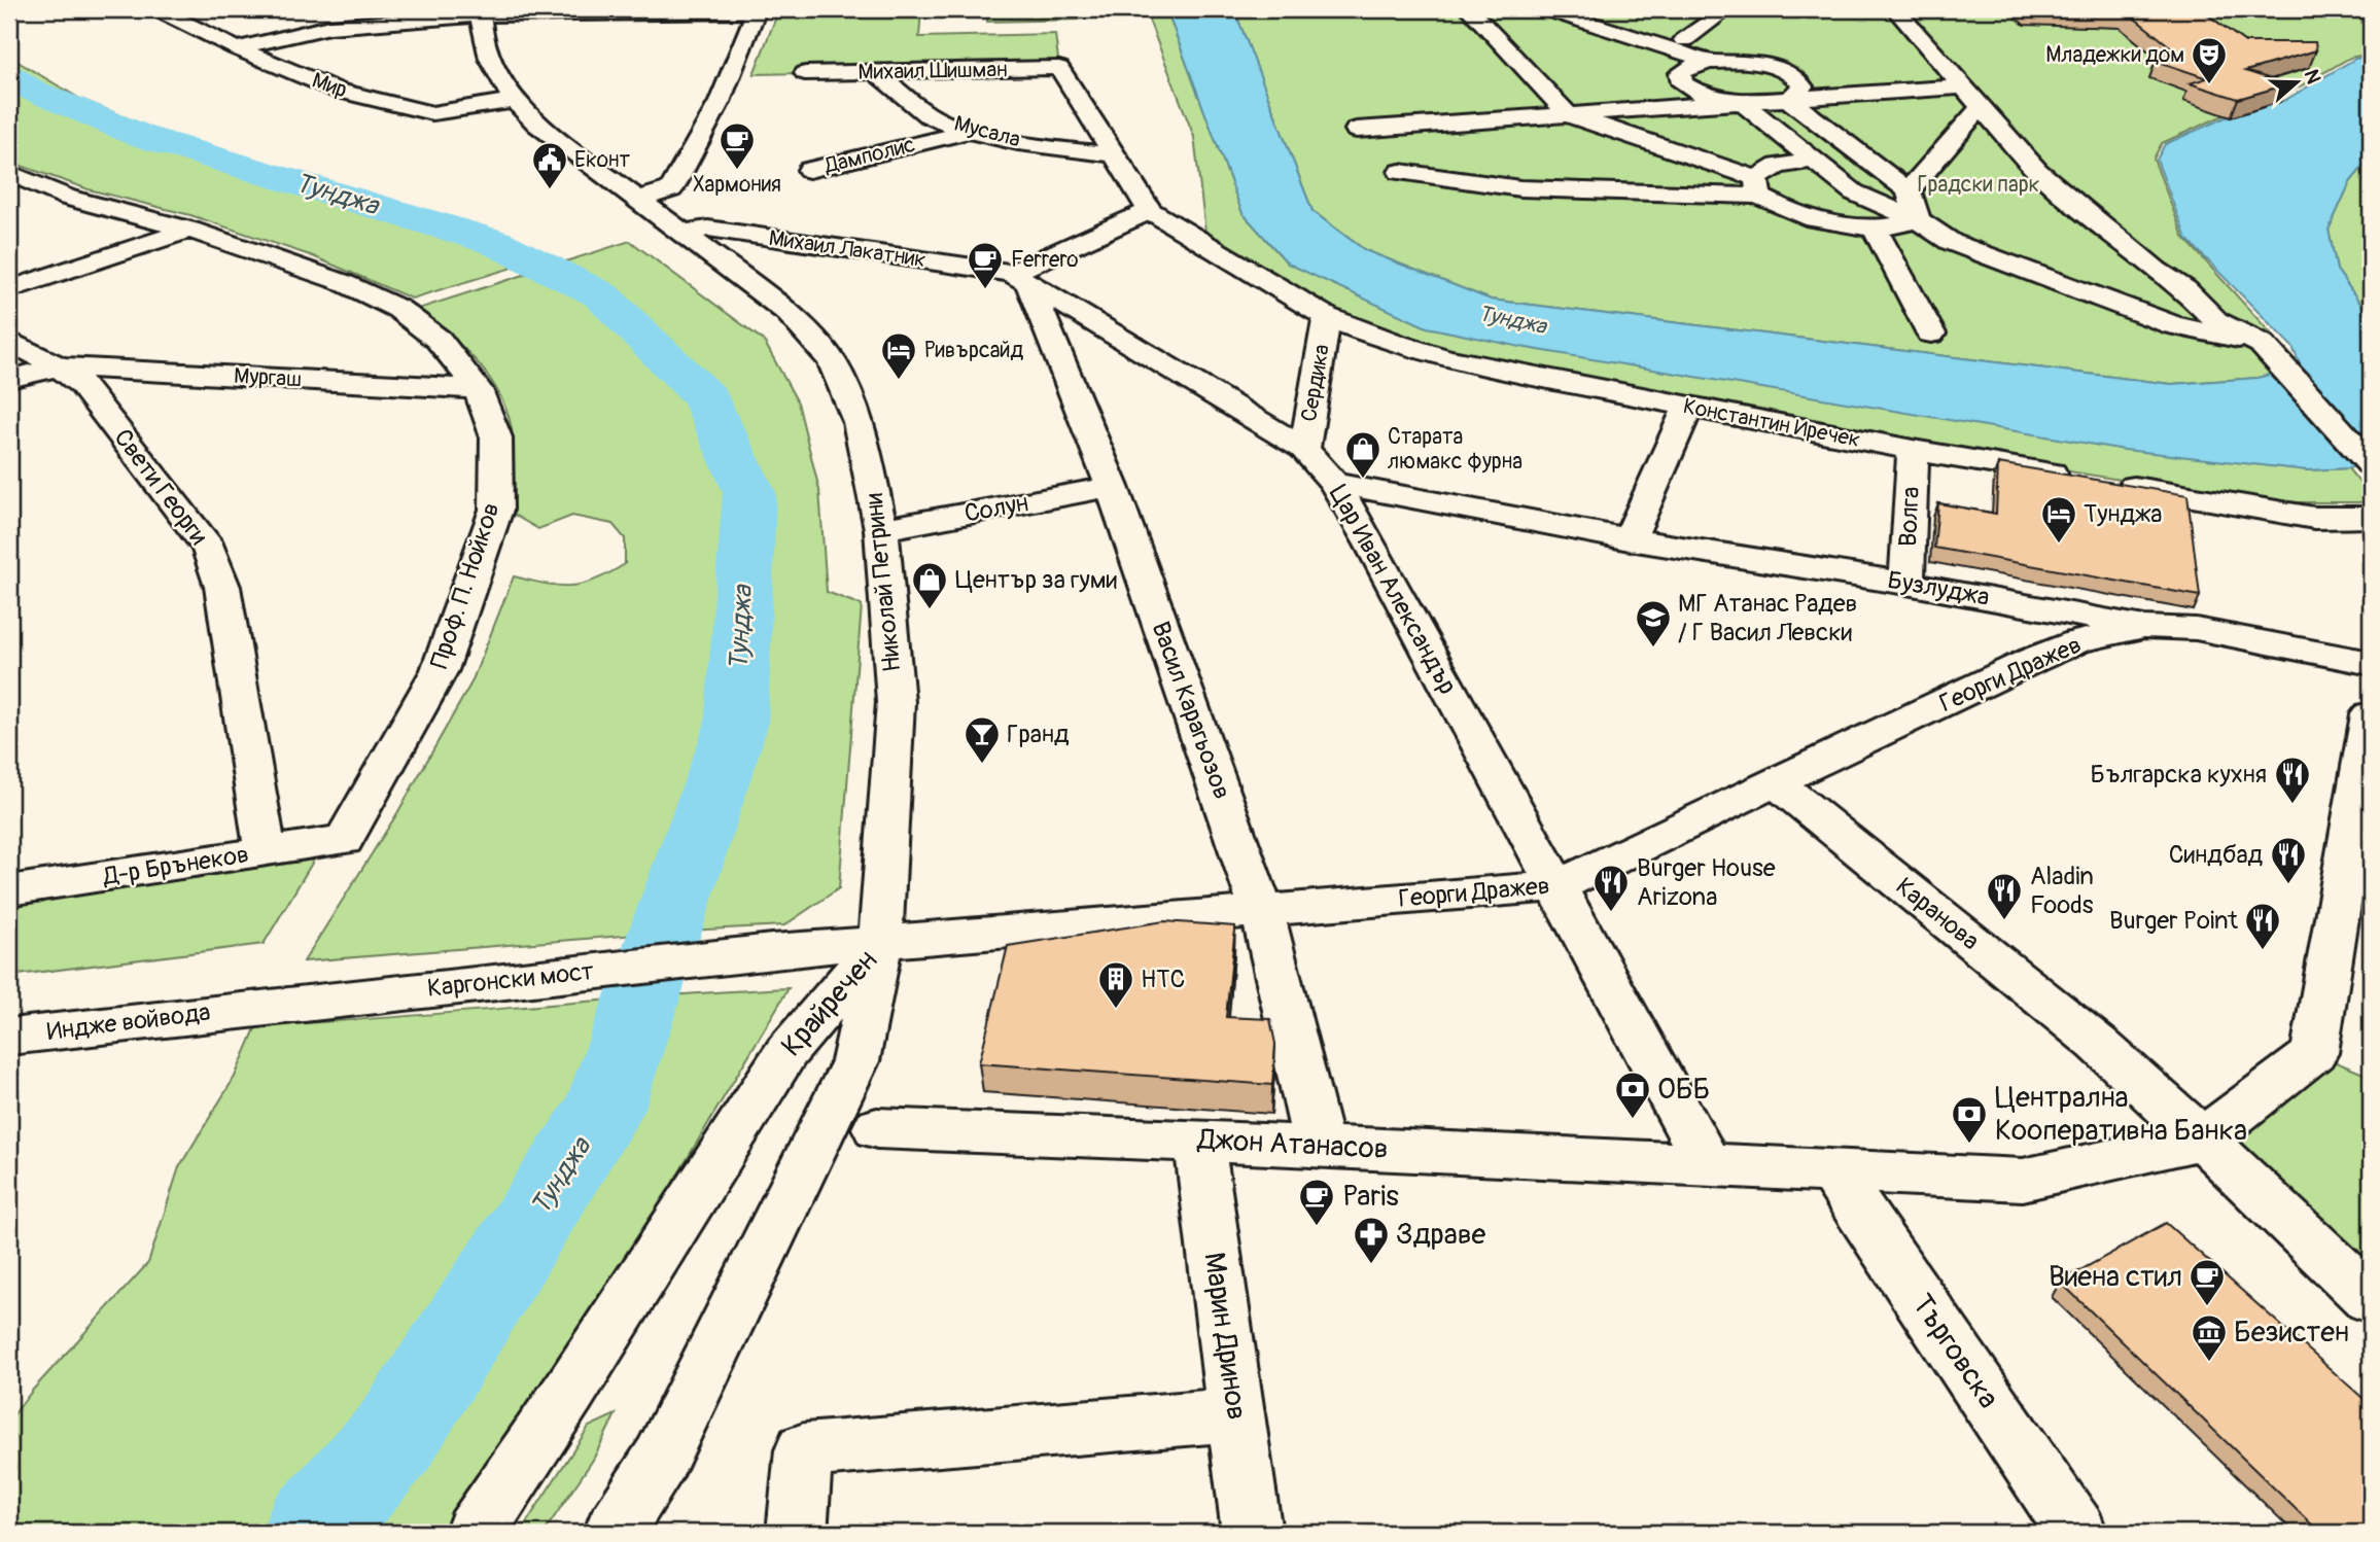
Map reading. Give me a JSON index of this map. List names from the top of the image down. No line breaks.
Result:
{"streets":{"street":["Михаил Шишман","Мир","Мусала","Дамполис","Михаил Лакатник","Мургаш","Сердика","Константин Иречек","Свети Георги","Солун","Волга","Николай Петрини","Проф. П. Нойков","Бузлуджа","Цар Иван Александър","Георги Дражев","Васил Карагьозов","Д-р Брънеков","Каранова","Каргонски мост","Крайречен","Индже войвода","Джон Атанасов","Марин Дринов","Търговска"]},"crossings":[["Михаил Шишман","Мусала"],["Мир","Николай Петрини"],["Мусала","Дамполис"],["Михаил Лакатник","Николай Петрини"],["Михаил Лакатник","Цар Иван Александър"],["Михаил Лакатник","Васил Карагьозов"],["Мургаш","Свети Георги"],["Мургаш","Проф. П. Нойков"],["Сердика","Константин Иречек"],["Сердика","Цар Иван Александър"],["Константин Иречек","Волга"],["Свети Георги","Д-р Брънеков"],["Солун","Николай Петрини"],["Солун","Васил Карагьозов"],["Волга","Бузлуджа"],["Николай Петрини","Георги Дражев"],["Николай Петрини","Каргонски мост"],["Николай Петрини","Крайречен"],["Проф. П. Нойков","Д-р Брънеков"],["Бузлуджа","Цар Иван Александър"],["Бузлуджа","Георги Дражев"],["Цар Иван Александър","Георги Дражев"],["Цар Иван Александър","Васил Карагьозов"],["Цар Иван Александър","Джон Атанасов"],["Георги Дражев","Васил Карагьозов"],["Георги Дражев","Каранова"],["Георги Дражев","Каргонски мост"],["Георги Дражев","Крайречен"],["Васил Карагьозов","Джон Атанасов"],["Каранова","Джон Атанасов"],["Каргонски мост","Крайречен"],["Каргонски мост","Индже войвода"],["Джон Атанасов","Марин Дринов"],["Джон Атанасов","Търговска"]],"water":["Тунджа"],"parks":["Градски парк"],"places":{"theatre":["Младежки дом"],"cafe":["Хармония","Ferrero","Paris","Виена стил"],"public building":["Еконт"],"hotel":["Ривърсайд","Тунджа"],"shop":["Старата люмакс фурна","Център за гуми"],"school or university":["МГ Атанас Радев / Г Васил Левски"],"bar":["Гранд"],"restaurant":["Българска кухня","Синдбад","Burger House Arizona","Aladin Foods","Burger Point"],"building":["НТС"],"bank":["ОББ","Централна Кооперативна Банка"],"pharmacy":["Здраве"],"museum":["Безистен"]},"north":"right"}
